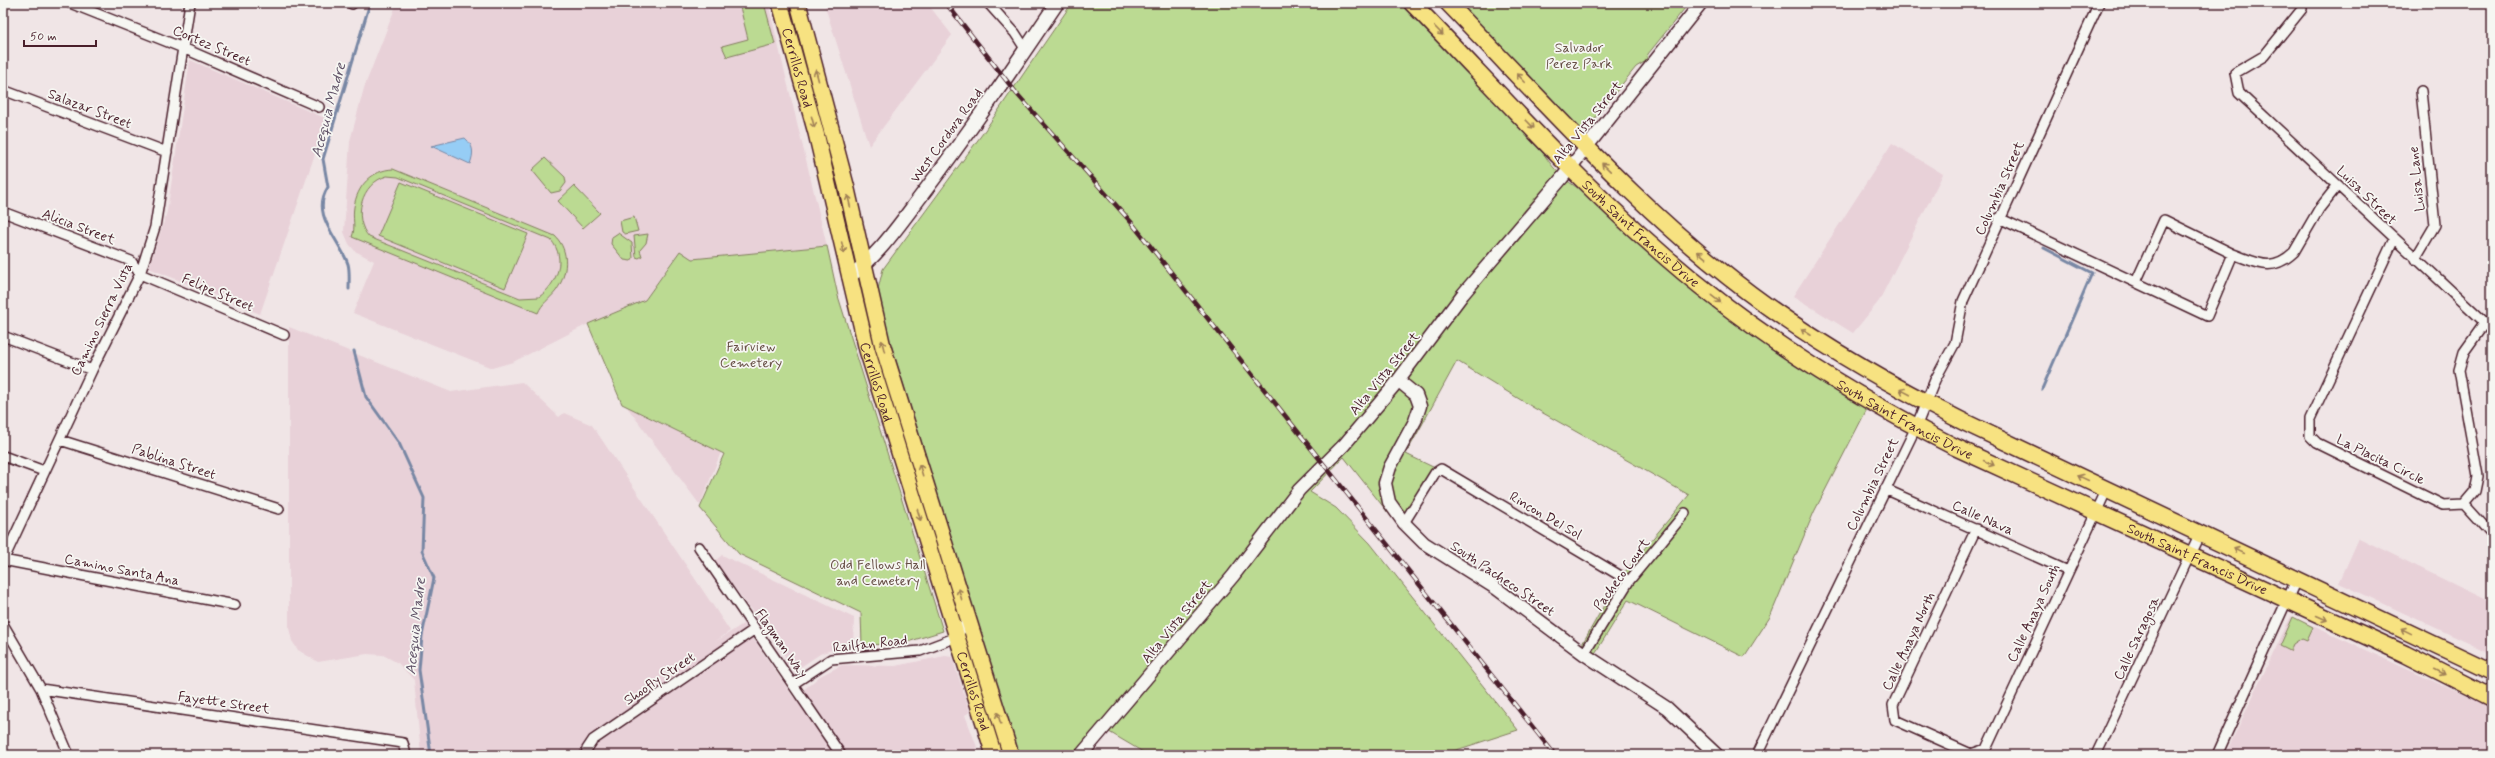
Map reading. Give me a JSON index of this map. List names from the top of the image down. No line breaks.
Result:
{"streets":{"highway":["South Saint Francis Drive"],"main road":["Cerrillos Road","West Cordova Road"],"street":["Cortez Street","Salazar Street","Alta Vista Street","Luisa Lane","Columbia Street","Luisa Street","Alicia Street","Felipe Street","Camino Sierra Vista","La Placita Circle","Pablina Street","Rincon Del Sol","Calle Nava","Camino Santa Ana","Pacheco Court","South Pacheco Street","Calle Anaya South","Calle Saragosa","Calle Anaya North","Flagman Way","Railfan Road","Shoofly Street","Fayette Street"]},"crossings":[["Cortez Street","Camino Sierra Vista"],["Cerrillos Road","West Cordova Road"],["Cerrillos Road","Railfan Road"],["Salazar Street","Camino Sierra Vista"],["Alta Vista Street","South Saint Francis Drive"],["Alta Vista Street","South Pacheco Street"],["Luisa Lane","Luisa Street"],["Columbia Street","South Saint Francis Drive"],["Columbia Street","Calle Nava"],["Luisa Street","La Placita Circle"],["Alicia Street","Felipe Street"],["Alicia Street","Camino Sierra Vista"],["South Saint Francis Drive","Calle Anaya South"],["South Saint Francis Drive","Calle Saragosa"],["Felipe Street","Camino Sierra Vista"],["Camino Sierra Vista","Pablina Street"],["Camino Sierra Vista","Camino Santa Ana"],["Rincon Del Sol","Pacheco Court"],["Rincon Del Sol","South Pacheco Street"],["Calle Nava","Calle Anaya South"],["Calle Nava","Calle Anaya North"],["Pacheco Court","South Pacheco Street"],["Calle Anaya South","Calle Anaya North"],["Flagman Way","Railfan Road"],["Flagman Way","Shoofly Street"]],"water":["Acequia Madre"],"parks":["Salvador Perez Park","Fairview Cemetery","Odd Fellows Hall and Cemetery"],"scale_bar":"50 m"}
